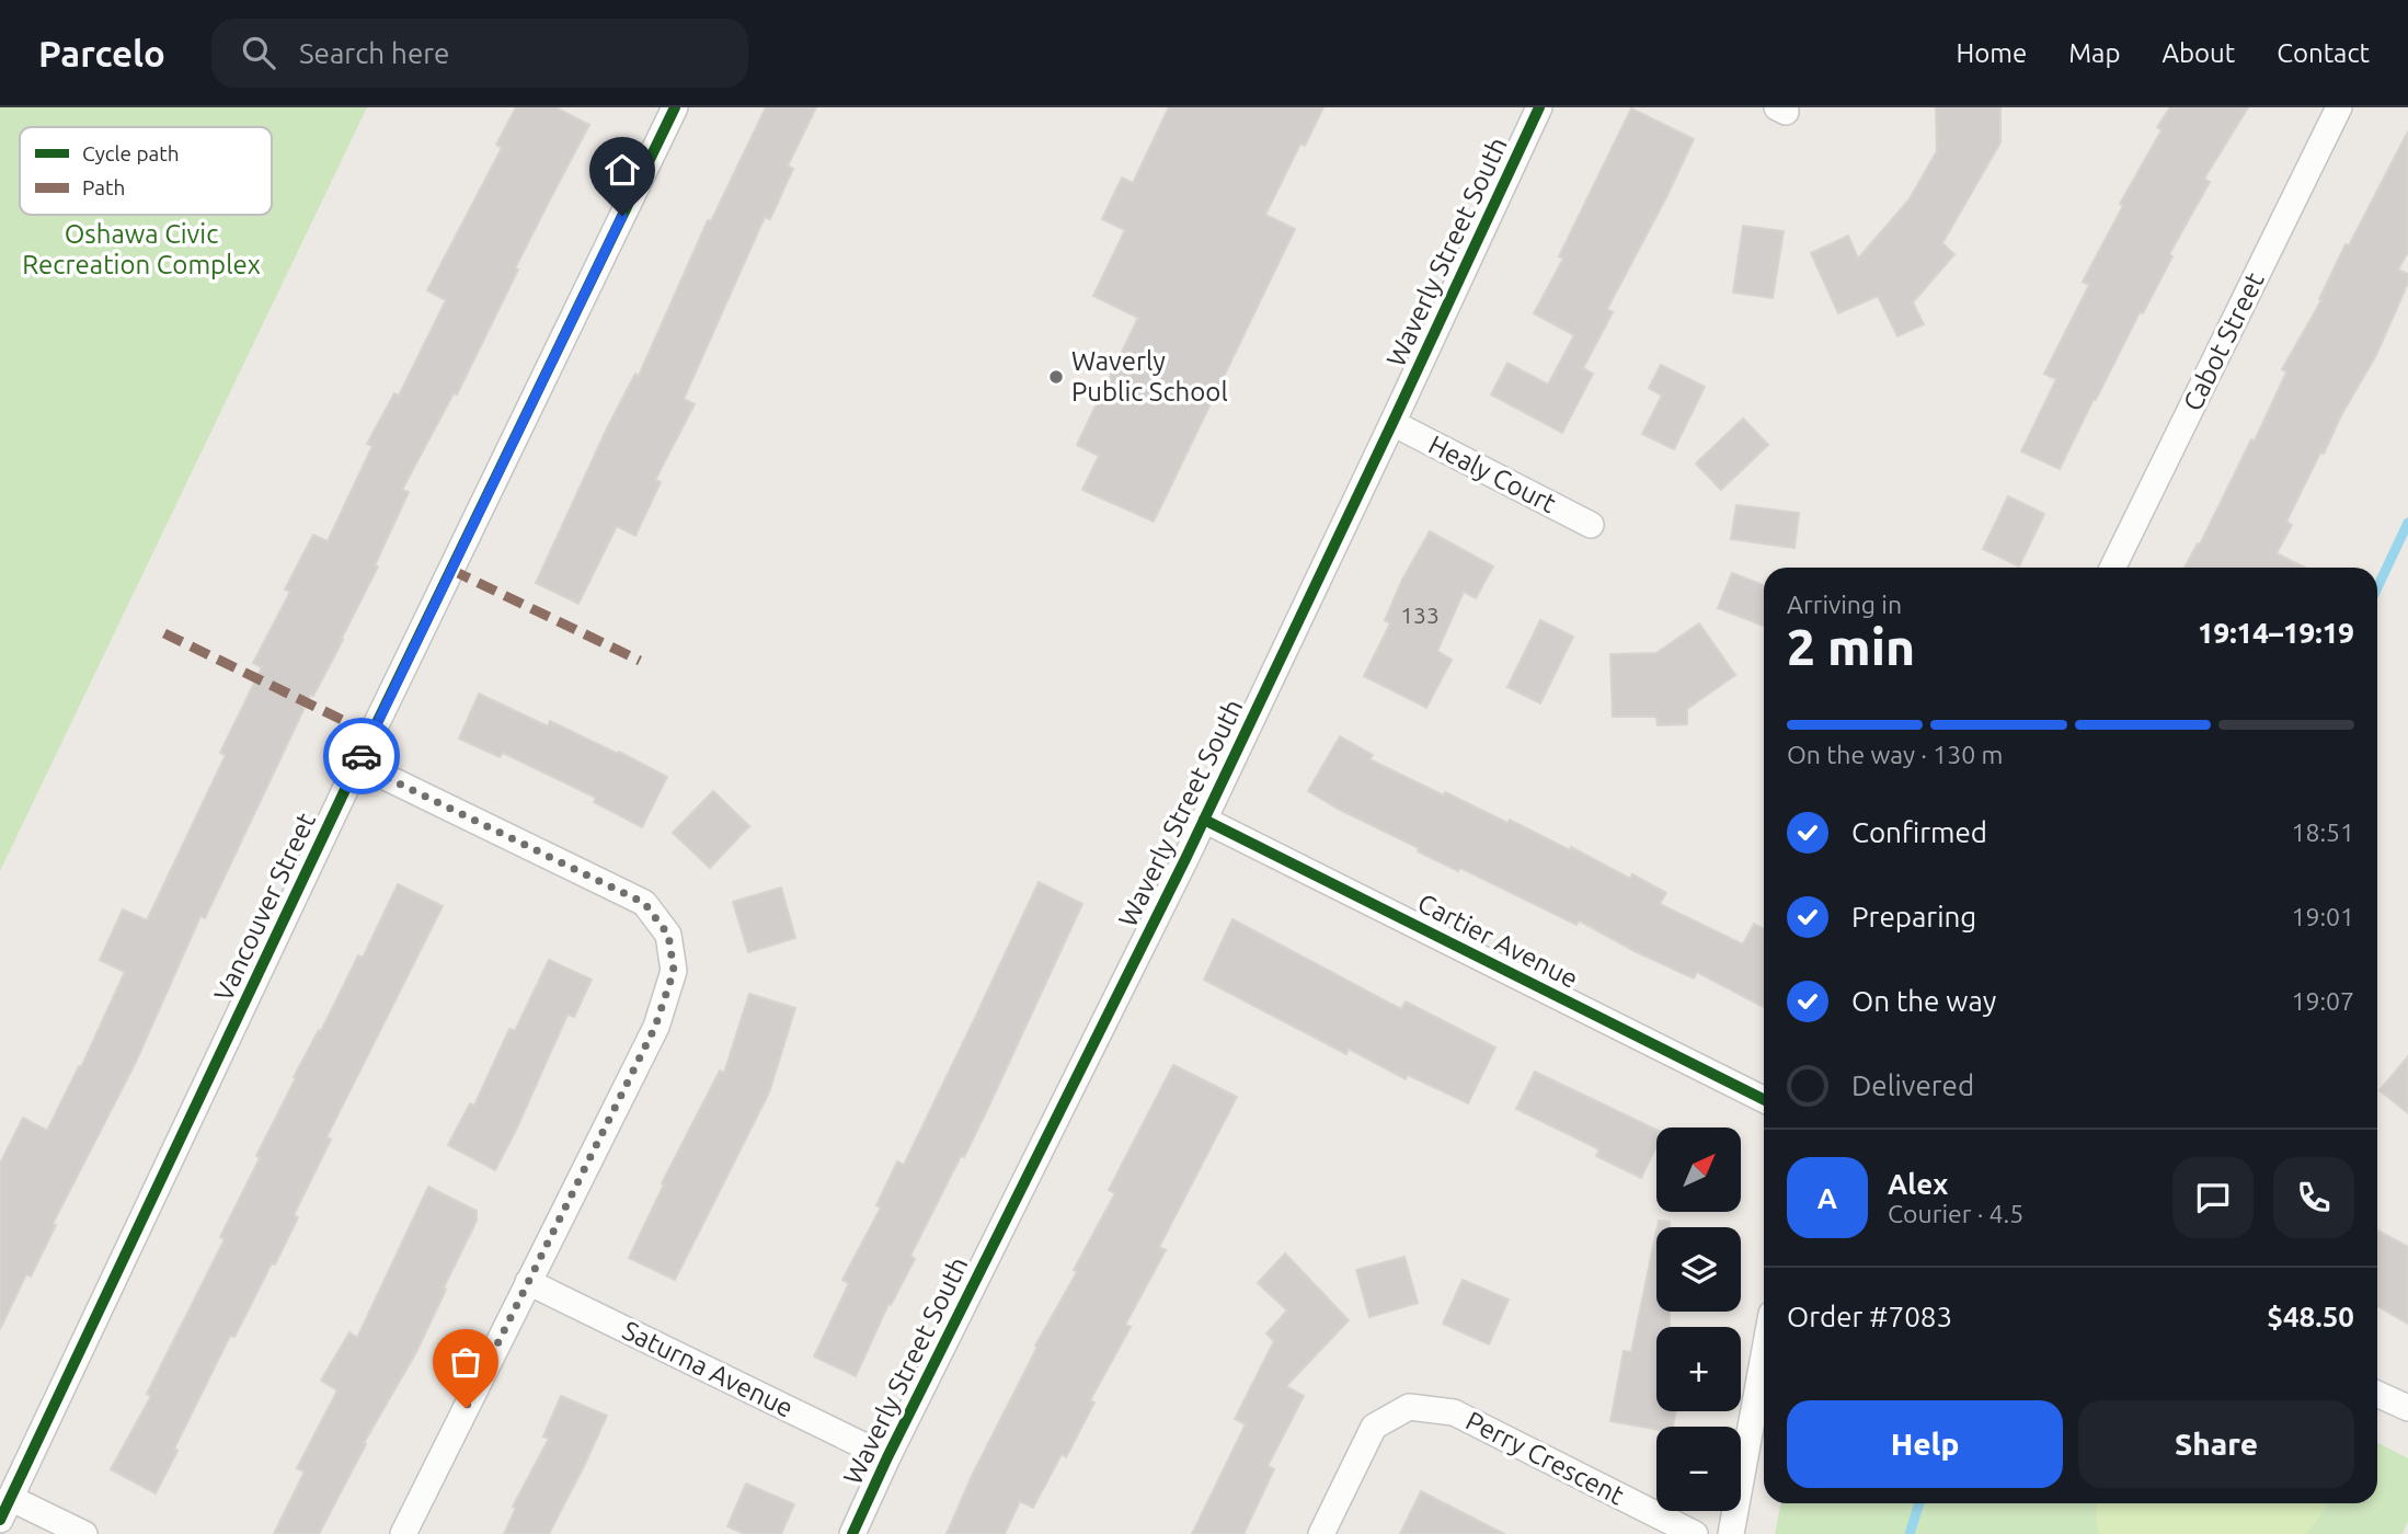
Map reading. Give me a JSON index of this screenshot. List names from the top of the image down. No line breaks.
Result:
{"streets":{"street":["Waverly Street South","Cabot Street","Healy Court","Vancouver Street","Cartier Avenue","Saturna Avenue","Perry Crescent"]},"crossings":[["Waverly Street South","Healy Court"],["Waverly Street South","Cartier Avenue"],["Waverly Street South","Saturna Avenue"]],"parks":["Oshawa Civic Recreation Complex"],"places":["Waverly Public School"],"house_numbers":["133"],"legend":["Cycle path","Path"],"north":"top right","page":{"header":"Parcelo","search":"Search here","nav":["Home","Map","About","Contact"],"heading":["2 min","Arriving in","19:14–19:19"],"panel":["Alex","Courier · 4.5","Order #7083","$48.50"],"bar":"On the way · 130 m","list":[["Confirmed","18:51"],["Preparing","19:01"],["On the way","19:07"],"Delivered"],"map_buttons":["+","−"],"round":"A","buttons":["Help","Share"]}}
